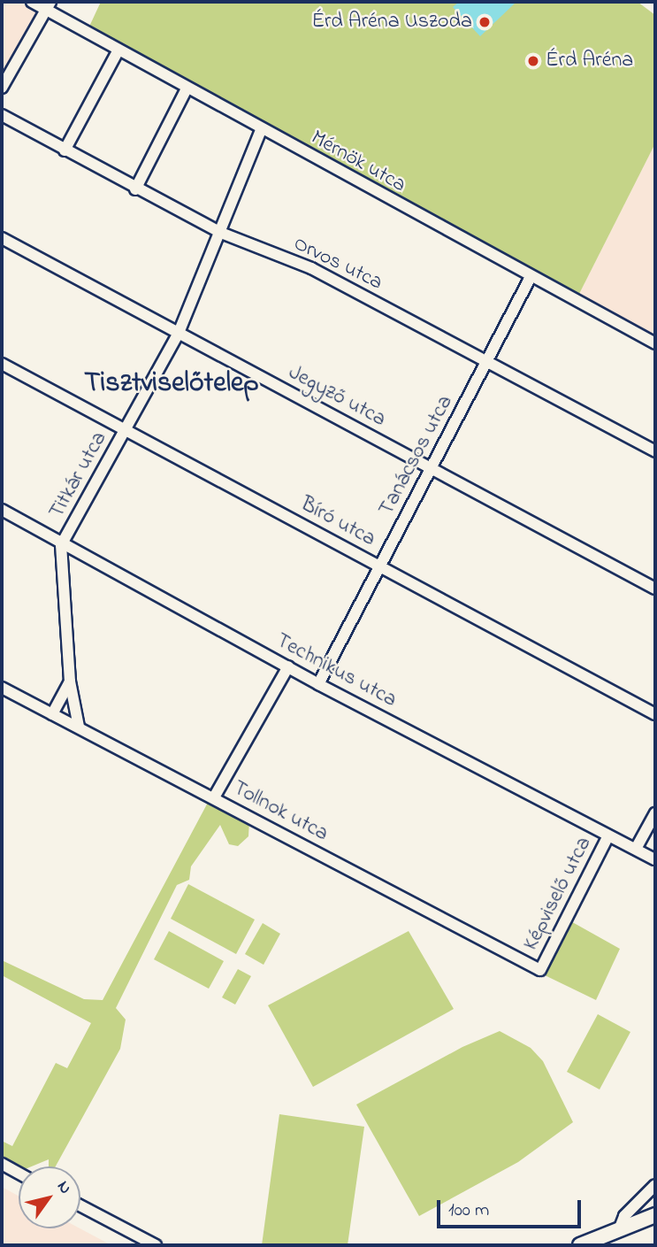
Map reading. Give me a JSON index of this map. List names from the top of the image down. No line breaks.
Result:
{"streets":{"street":["Mérnök utca","Orvos utca","Jegyző utca","Tanácsos utca","Titkár utca","Bíró utca","Technikus utca","Tollnok utca","Képviselő utca"]},"crossings":[["Mérnök utca","Tanácsos utca"],["Mérnök utca","Titkár utca"],["Orvos utca","Tanácsos utca"],["Orvos utca","Titkár utca"],["Jegyző utca","Tanácsos utca"],["Jegyző utca","Titkár utca"],["Tanácsos utca","Bíró utca"],["Tanácsos utca","Technikus utca"],["Titkár utca","Bíró utca"],["Titkár utca","Technikus utca"],["Titkár utca","Tollnok utca"],["Technikus utca","Képviselő utca"],["Tollnok utca","Képviselő utca"]],"districts":["Tisztviselőtelep"],"places":["Érd Aréna Uszoda","Érd Aréna"],"scale_bar":"100 m","north":"top right"}
